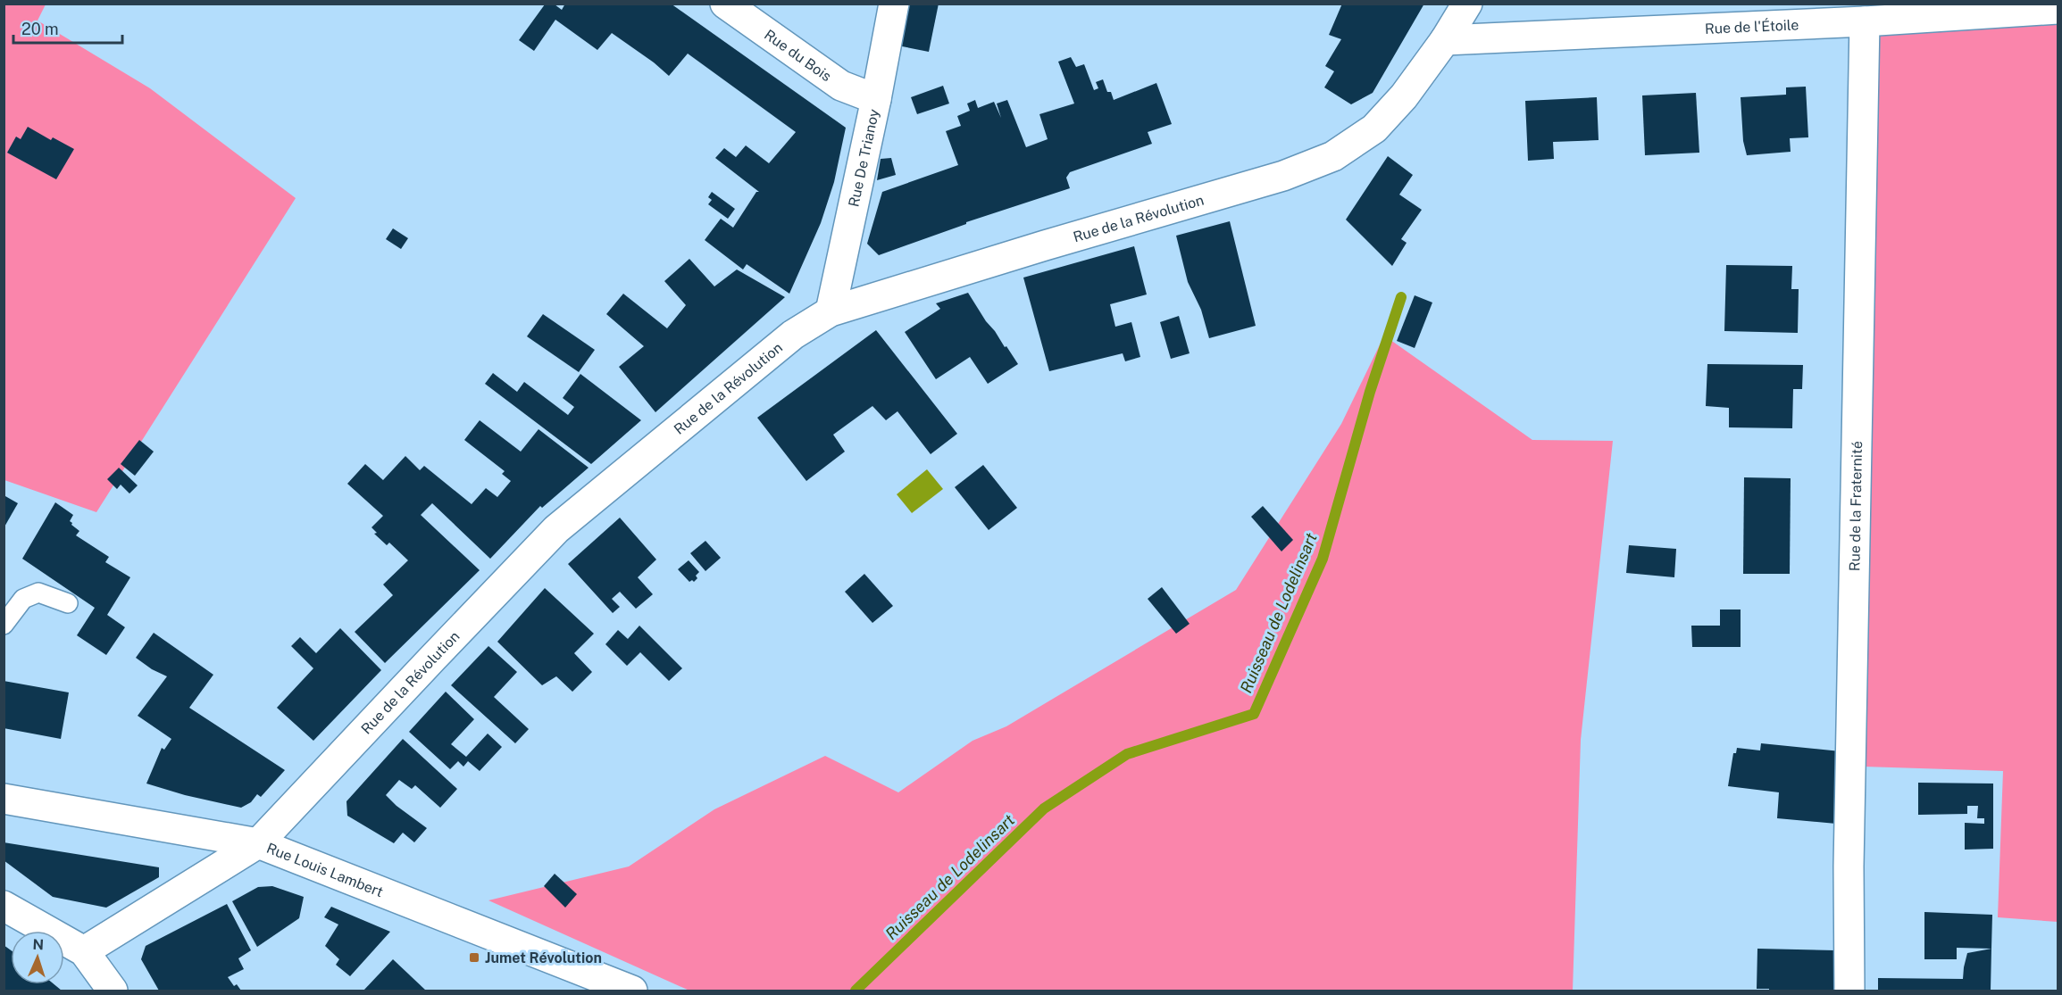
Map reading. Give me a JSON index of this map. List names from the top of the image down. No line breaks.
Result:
{"streets":{"street":["Rue de l'Étoile","Rue du Bois","Rue De Trianoy","Rue de la Révolution","Rue de la Fraternité","Rue Louis Lambert"]},"crossings":[["Rue de l'Étoile","Rue de la Révolution"],["Rue de l'Étoile","Rue de la Fraternité"],["Rue du Bois","Rue De Trianoy"],["Rue De Trianoy","Rue de la Révolution"],["Rue de la Révolution","Rue Louis Lambert"]],"water":["Ruisseau de Lodelinsart"],"places":{"transit":["Jumet Révolution"]},"scale_bar":"20 m","north":"top"}
